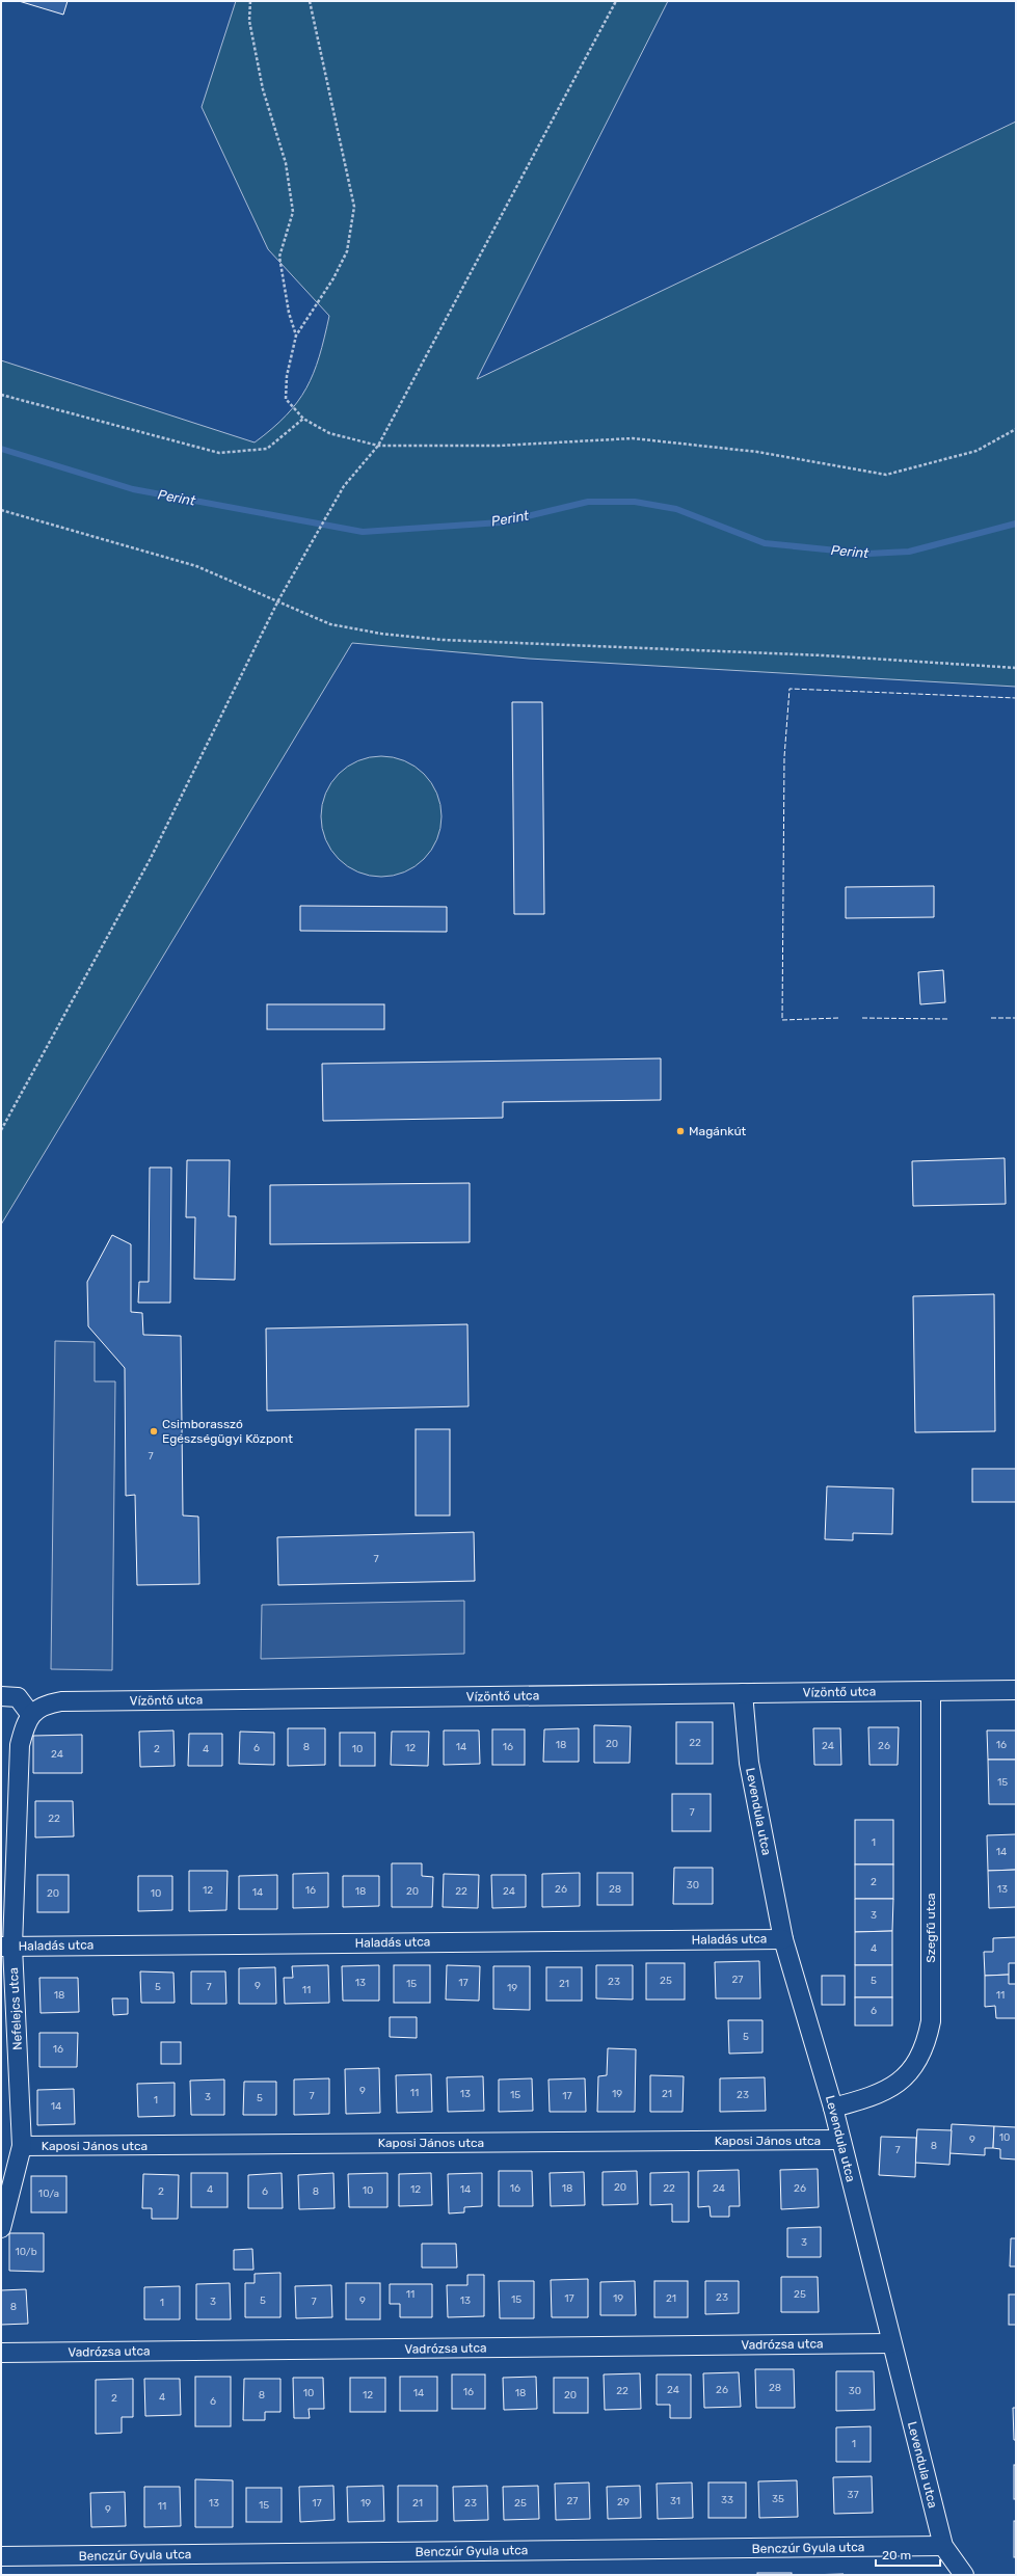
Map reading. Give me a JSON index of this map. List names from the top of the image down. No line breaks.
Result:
{"streets":{"street":["Vízöntő utca","Levendula utca","Szegfű utca","Haladás utca","Nefelejcs utca","Kaposi János utca","Vadrózsa utca","Benczúr Gyula utca"]},"crossings":[["Vízöntő utca","Levendula utca"],["Vízöntő utca","Szegfű utca"],["Vízöntő utca","Nefelejcs utca"],["Levendula utca","Szegfű utca"],["Levendula utca","Haladás utca"],["Levendula utca","Kaposi János utca"],["Levendula utca","Vadrózsa utca"],["Levendula utca","Benczúr Gyula utca"],["Haladás utca","Nefelejcs utca"],["Nefelejcs utca","Kaposi János utca"]],"water":["Perint"],"places":["Magánkút","Csimborasszó Egészségügyi Központ"],"house_numbers":["7","7","22","20","18","16","24","26","8","14","16","6","12","2","4","10","24","15","7","22","1","14","2","30","26","28","13","12","16","18","20","22","24","14","20","10","3","4","27","25","5","23","13","17","15","21","9","5","7","19","11","18","11","6","5","16","9","11","13","19","21","15","23","7","17","3","5","1","14","10","9","8","7","20","16","18","22","24","26","4","12","14","10","2","6","8","10/a","3","10/b","11","25","23","17","19","21","15","5","9","13","3","7","1","8","28","24","26","22","30","16","10","14","18","8","12","20","4","2","6","1","37","35","33","27","31","29","13","17","19","21","23","25","15","11","9"],"scale_bar":"20 m"}
